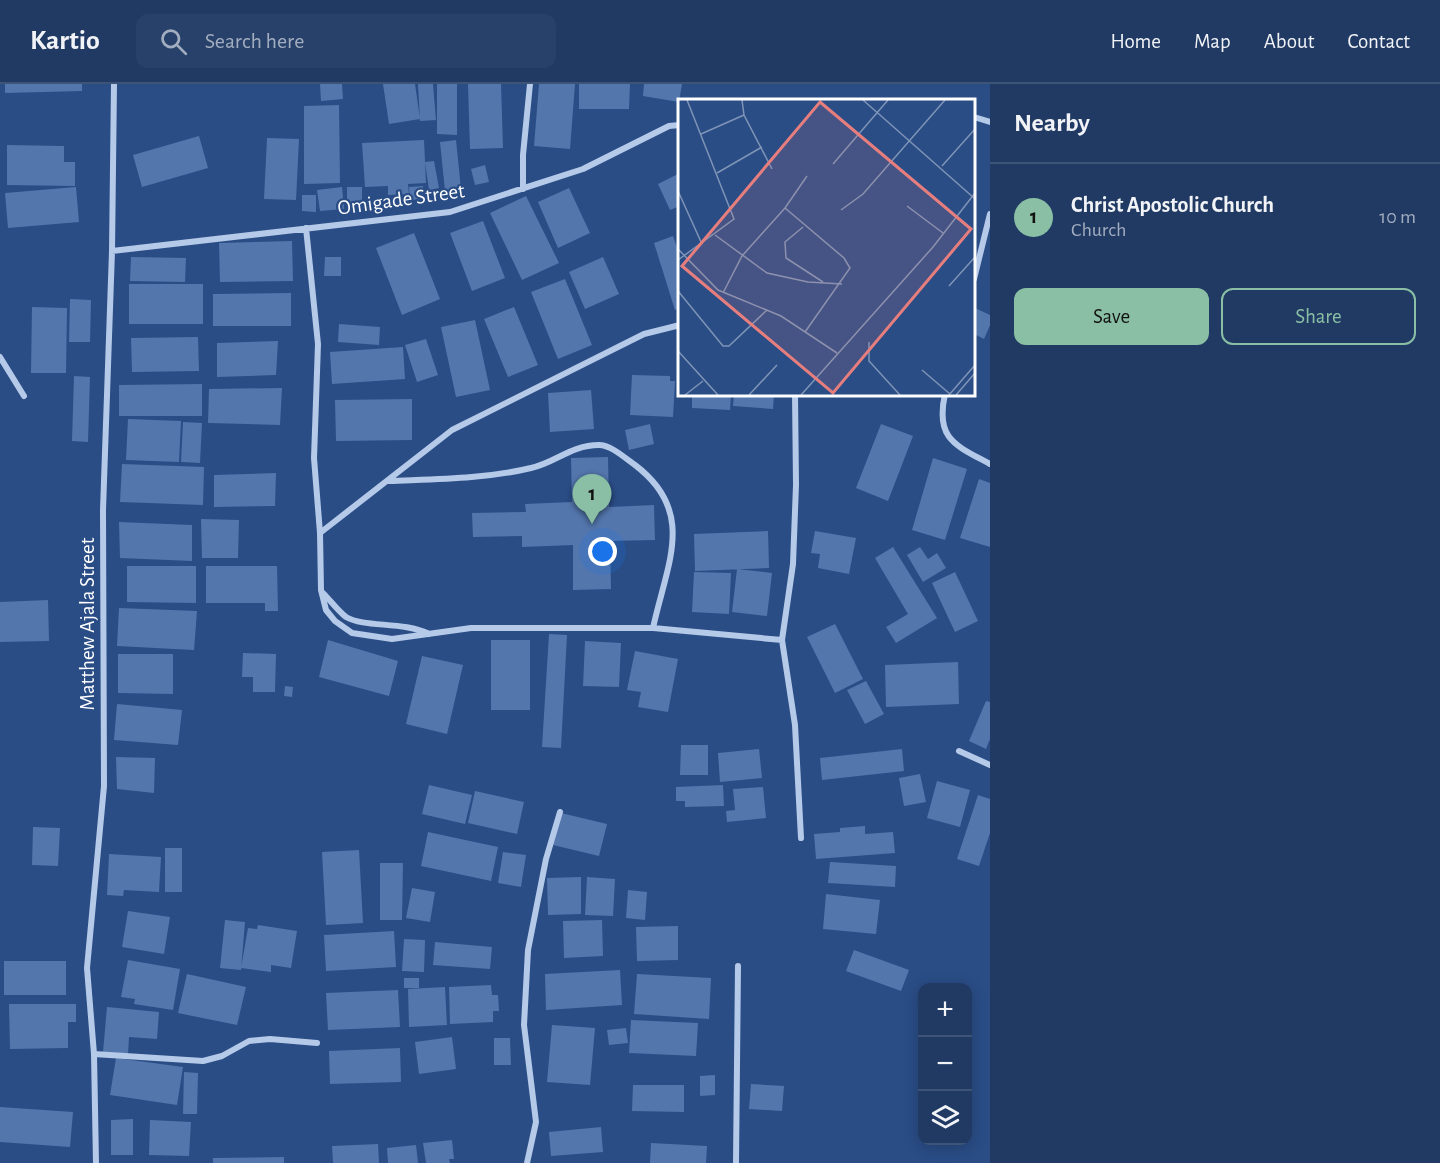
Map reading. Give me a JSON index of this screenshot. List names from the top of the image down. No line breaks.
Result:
{"streets":{"street":["Omigade Street","Matthew Ajala Street"]},"crossings":[["Omigade Street","Matthew Ajala Street"]],"page":{"header":"Kartio","search":"Search here","nav":["Home","Map","About","Contact"],"heading":"Nearby","list":[{"mark":"1","name":"Christ Apostolic Church","note":"Church","value":"10 m"}],"buttons":["Save","Share"],"pins":"1","map_buttons":["+","−"]}}
